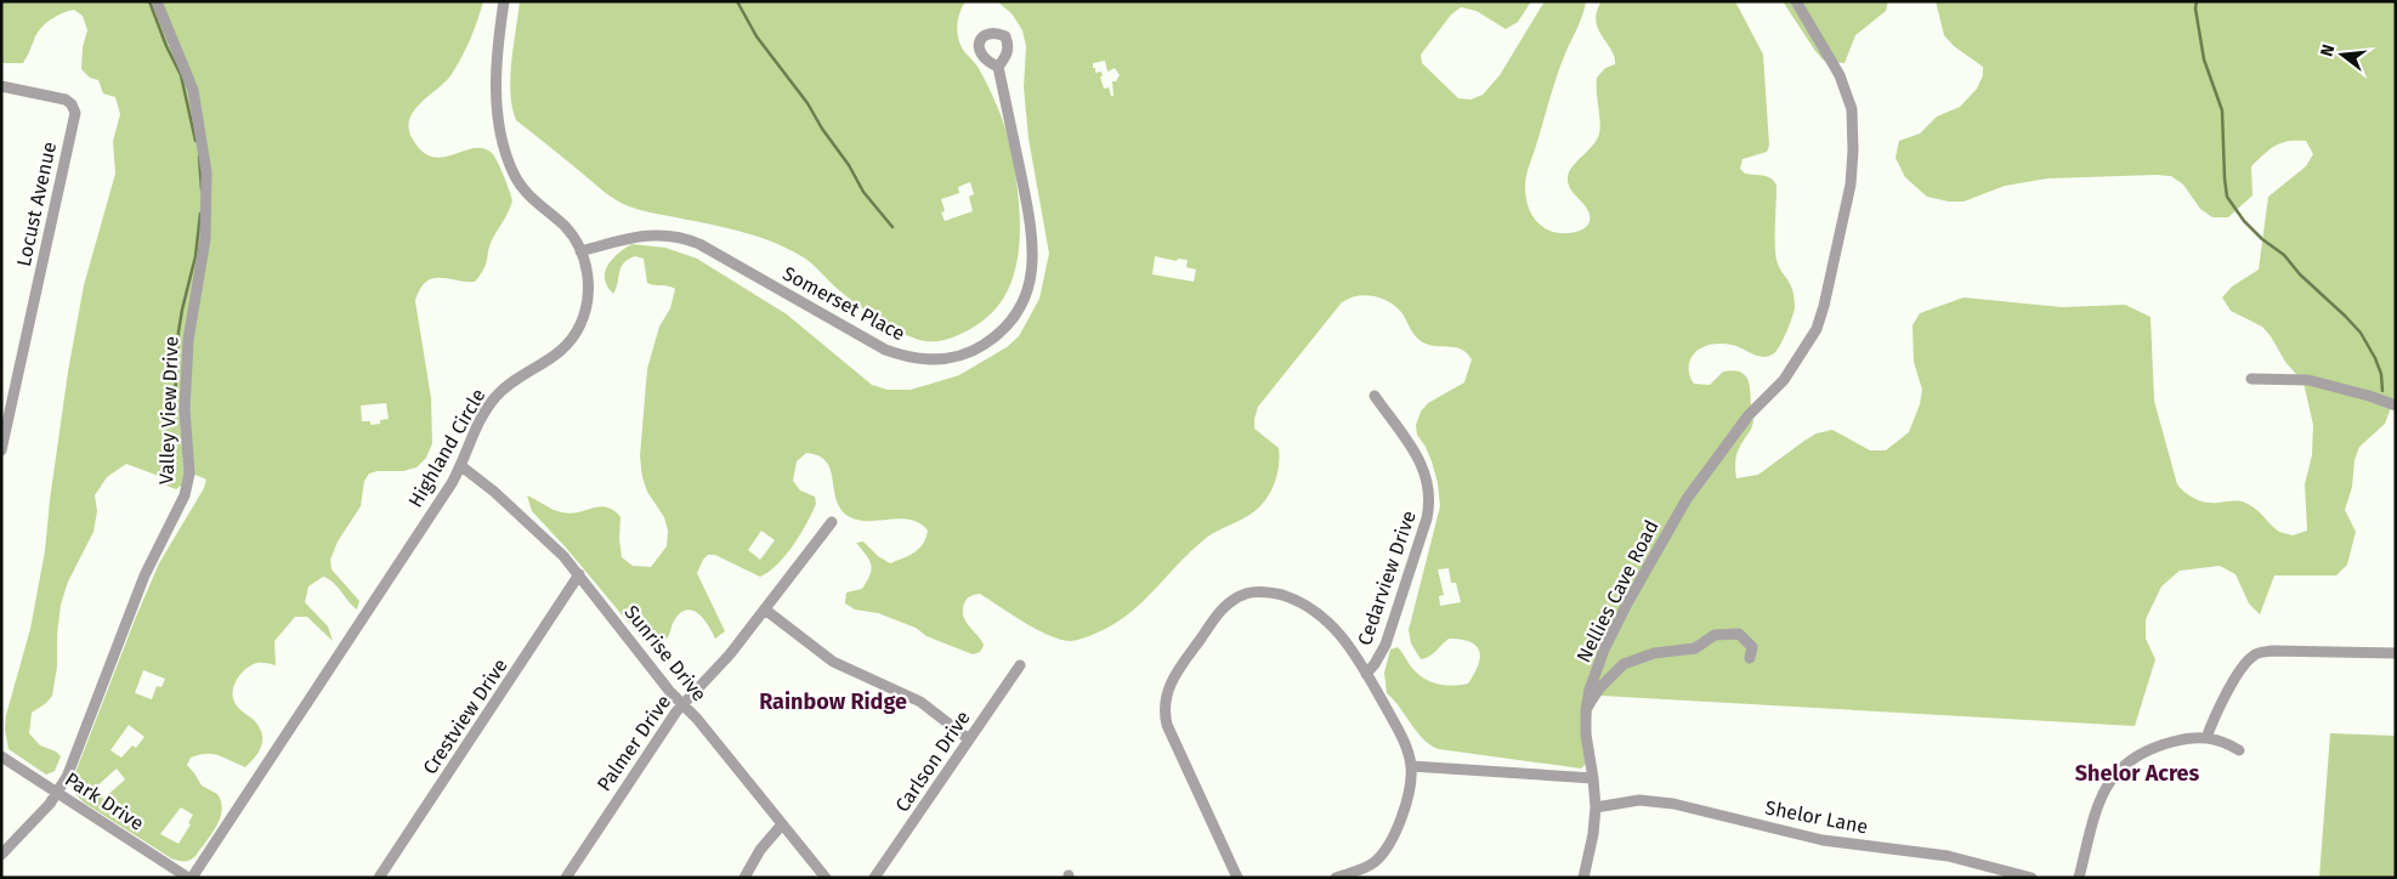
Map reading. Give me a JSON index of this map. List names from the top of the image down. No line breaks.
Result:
{"streets":{"street":["Locust Avenue","Somerset Place","Valley View Drive","Highland Circle","Cedarview Drive","Nellies Cave Road","Sunrise Drive","Crestview Drive","Palmer Drive","Carlson Drive","Park Drive","Shelor Lane"]},"crossings":[["Somerset Place","Highland Circle"],["Valley View Drive","Park Drive"],["Highland Circle","Sunrise Drive"],["Highland Circle","Park Drive"],["Nellies Cave Road","Shelor Lane"],["Sunrise Drive","Crestview Drive"],["Sunrise Drive","Palmer Drive"]],"districts":["Rainbow Ridge","Shelor Acres"],"north":"left"}
